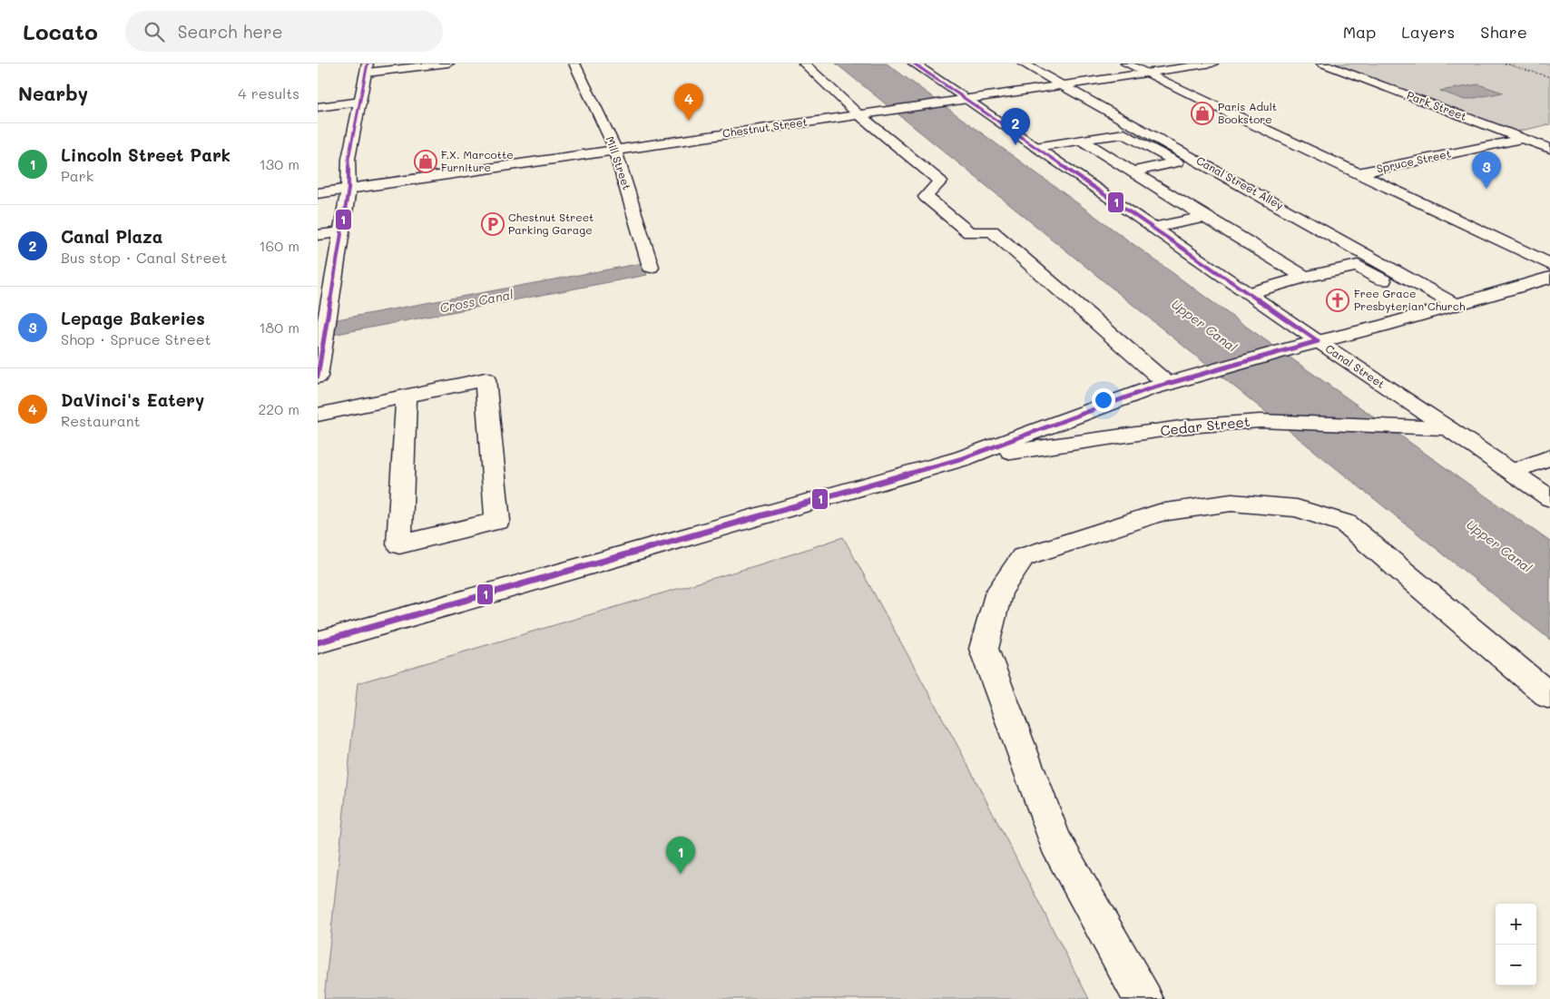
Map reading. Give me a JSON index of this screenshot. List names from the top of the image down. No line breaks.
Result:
{"streets":{"main road":["Park Street","Chestnut Street","Spruce Street","Mill Street","Canal Street Alley","Canal Street","Cedar Street"]},"crossings":[["Park Street","Spruce Street"],["Chestnut Street","Mill Street"],["Chestnut Street","Canal Street Alley"],["Chestnut Street","Canal Street"],["Canal Street Alley","Cedar Street"],["Canal Street","Cedar Street"]],"water":["Cross Canal","Upper Canal"],"places":{"shop":["Paris Adult Bookstore","F.X. Marcotte Furniture"],"parking":["Chestnut Street Parking Garage"],"church":["Free Grace Presbyterian Church"]},"lines":["transit line 1"],"page":{"header":"Locato","search":"Search here","nav":["Map","Layers","Share"],"heading":["Nearby","4 results"],"pins":["4","2","3","1"],"list":[{"mark":"1","name":"Lincoln Street Park","note":"Park","value":"130 m"},{"mark":"2","name":"Canal Plaza","note":"Bus stop · Canal Street","value":"160 m"},{"mark":"3","name":"Lepage Bakeries","note":"Shop · Spruce Street","value":"180 m"},{"mark":"4","name":"DaVinci's Eatery","note":"Restaurant","value":"220 m"}],"map_buttons":["+","−"]}}
